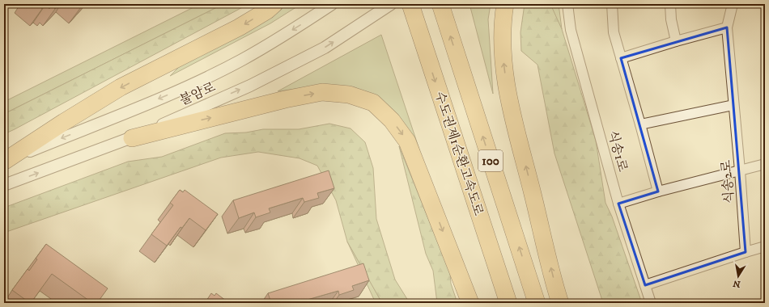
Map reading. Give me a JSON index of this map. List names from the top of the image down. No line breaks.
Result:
{"streets":{"highway":["수도권제1순환고속도로","100"],"street":["불암로","식송1로","식송2로"]},"north":"bottom"}
